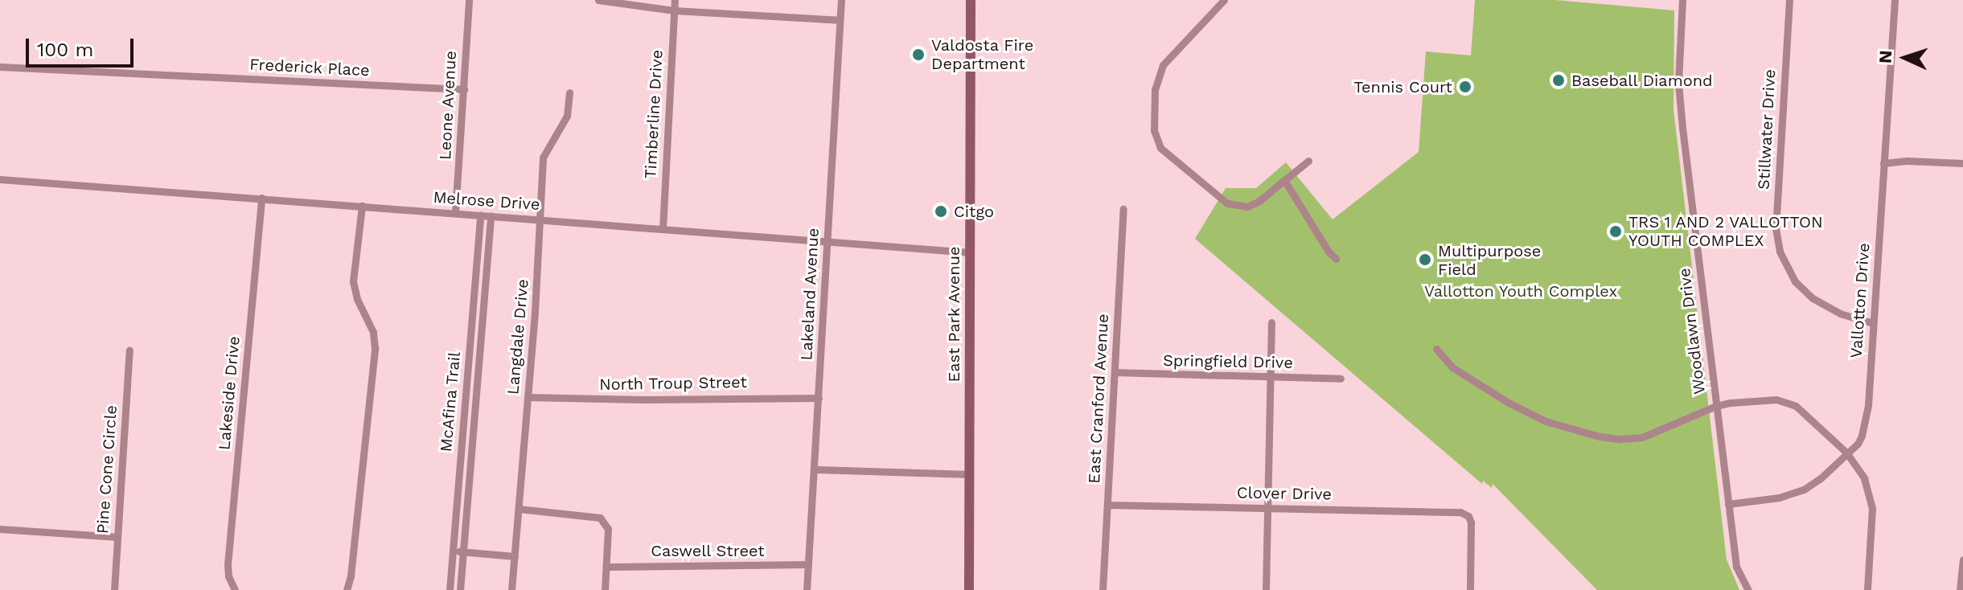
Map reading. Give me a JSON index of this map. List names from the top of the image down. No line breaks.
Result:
{"streets":{"main road":["East Park Avenue"],"street":["Frederick Place","Leone Avenue","Timberline Drive","Stillwater Drive","Melrose Drive","Lakeland Avenue","Vallotton Drive","Woodlawn Drive","Langdale Drive","Springfield Drive","North Troup Street","Lakeside Drive","East Cranford Avenue","McAfina Trail","Pine Cone Circle","Clover Drive","Caswell Street"]},"crossings":[["Frederick Place","Leone Avenue"],["Leone Avenue","Melrose Drive"],["Timberline Drive","Melrose Drive"],["Stillwater Drive","Vallotton Drive"],["Melrose Drive","Lakeland Avenue"],["Melrose Drive","East Park Avenue"],["Melrose Drive","Langdale Drive"],["Melrose Drive","Lakeside Drive"],["Melrose Drive","McAfina Trail"],["Lakeland Avenue","North Troup Street"],["Lakeland Avenue","Caswell Street"],["Vallotton Drive","Woodlawn Drive"],["Langdale Drive","North Troup Street"],["Springfield Drive","East Cranford Avenue"],["East Cranford Avenue","Clover Drive"]],"parks":["Vallotton Youth Complex"],"places":["Valdosta Fire Department","Baseball Diamond","Tennis Court","Citgo","TRS 1 AND 2 VALLOTTON YOUTH COMPLEX","Multipurpose Field"],"scale_bar":"100 m","north":"left"}
